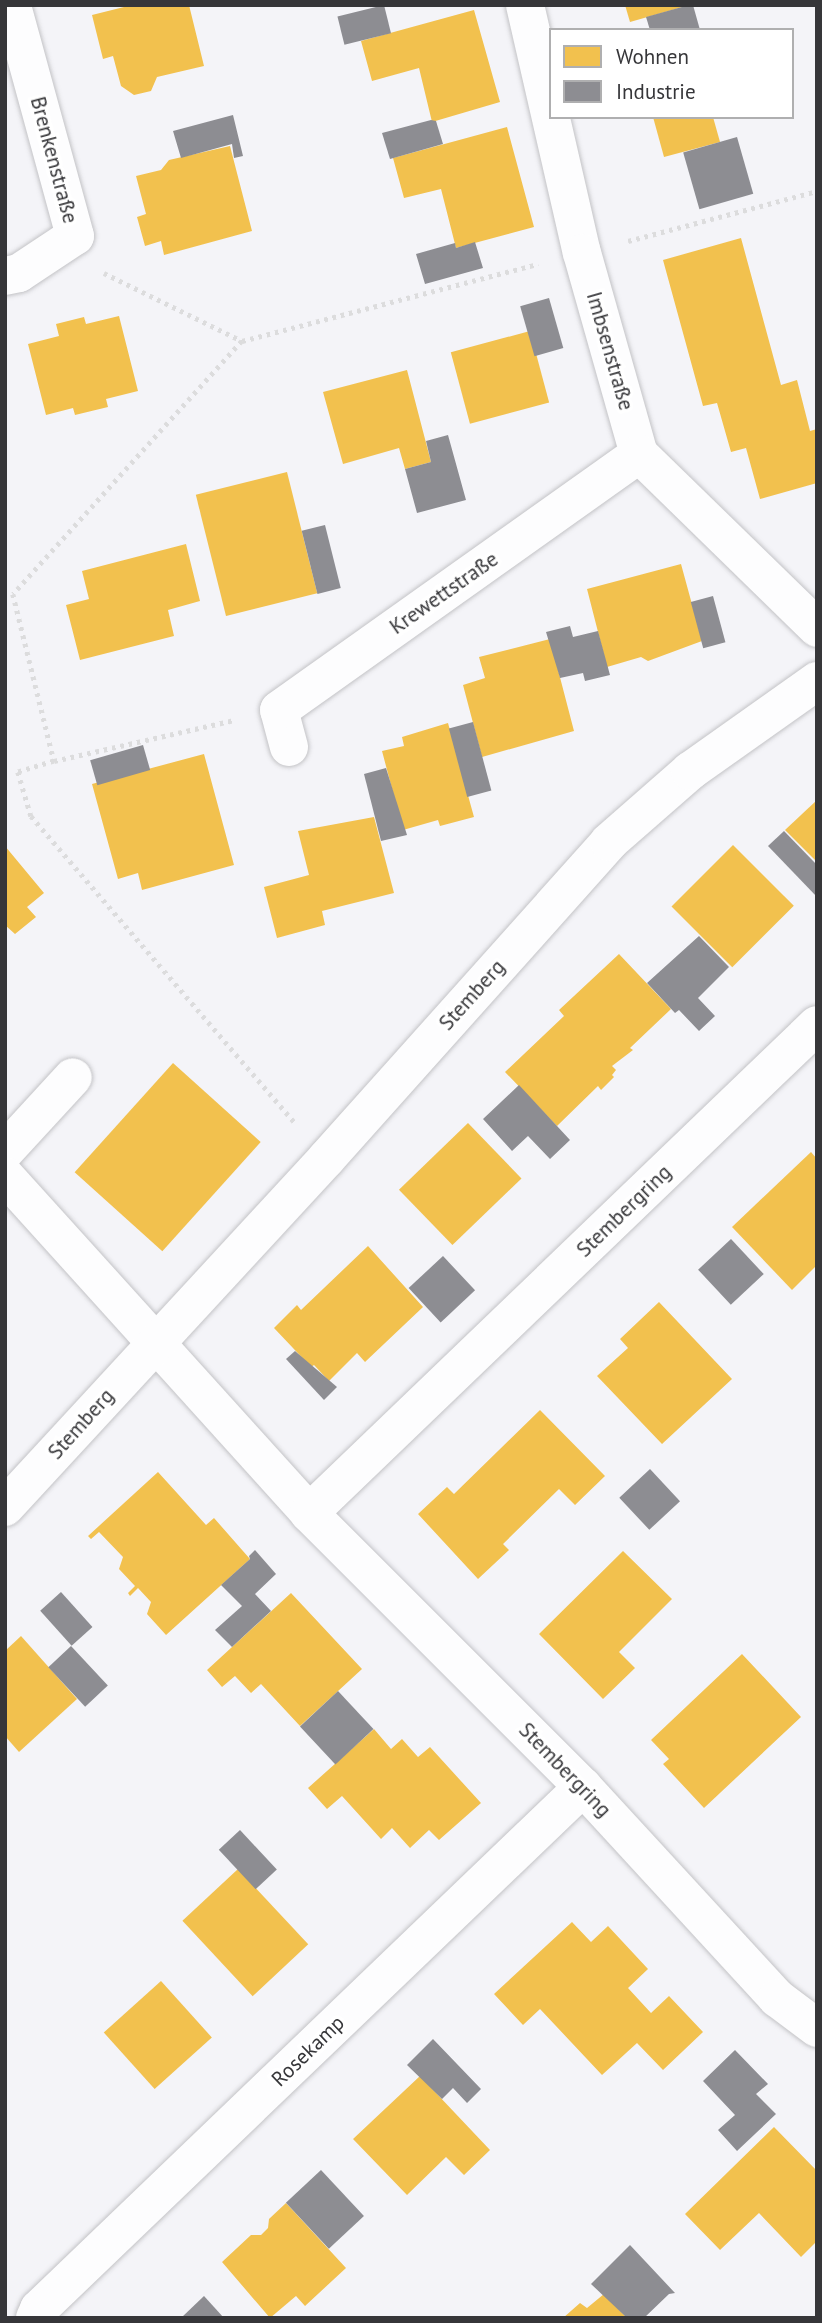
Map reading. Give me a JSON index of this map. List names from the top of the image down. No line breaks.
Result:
{"streets":{"street":["Brenkenstraße","Imbsenstraße","Krewettstraße","Stemberg","Stembergring","Rosekamp"]},"crossings":[["Imbsenstraße","Krewettstraße"],["Stemberg","Stembergring"],["Stembergring","Rosekamp"]],"legend":["Wohnen","Industrie"]}
